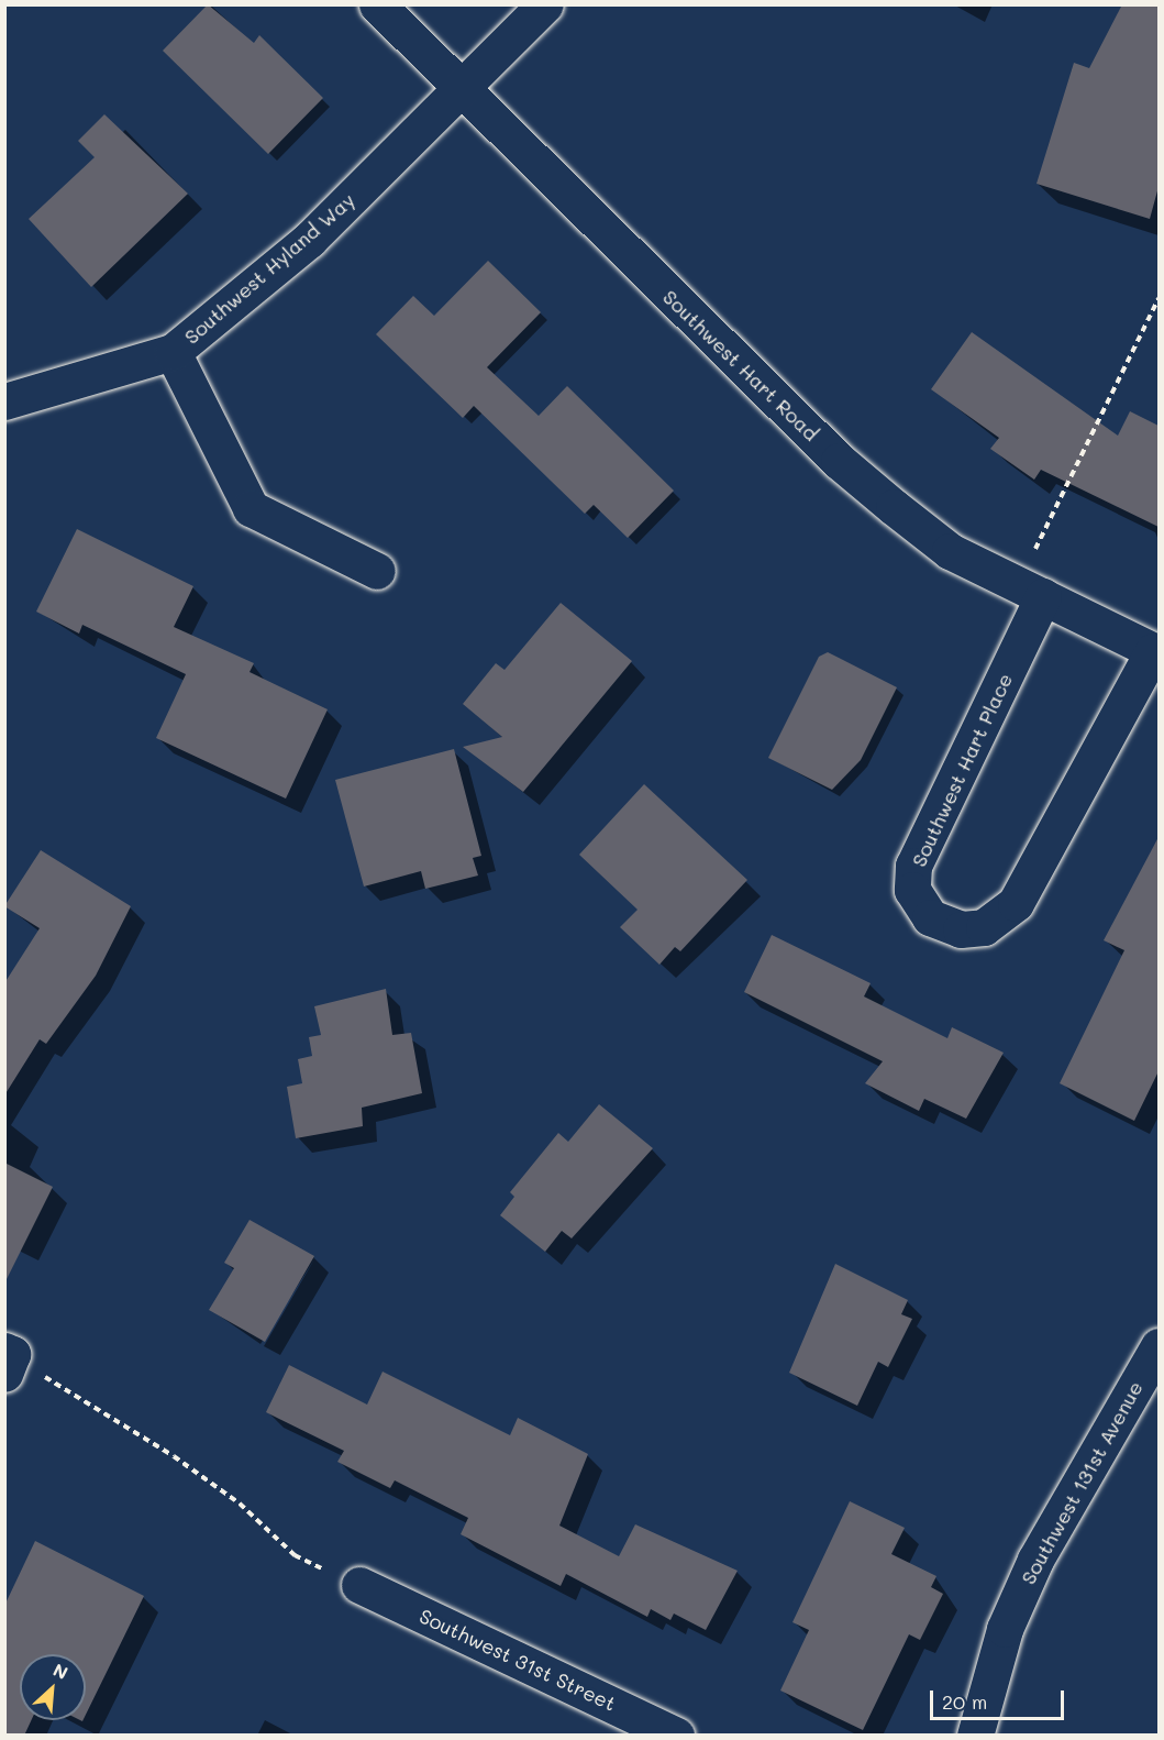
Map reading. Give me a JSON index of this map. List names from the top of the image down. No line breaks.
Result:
{"streets":{"street":["Southwest Hyland Way","Southwest Hart Road","Southwest Hart Place","Southwest 131st Avenue","Southwest 31st Street"]},"crossings":[["Southwest Hyland Way","Southwest Hart Road"],["Southwest Hart Road","Southwest Hart Place"]],"scale_bar":"20 m","north":"top right"}
